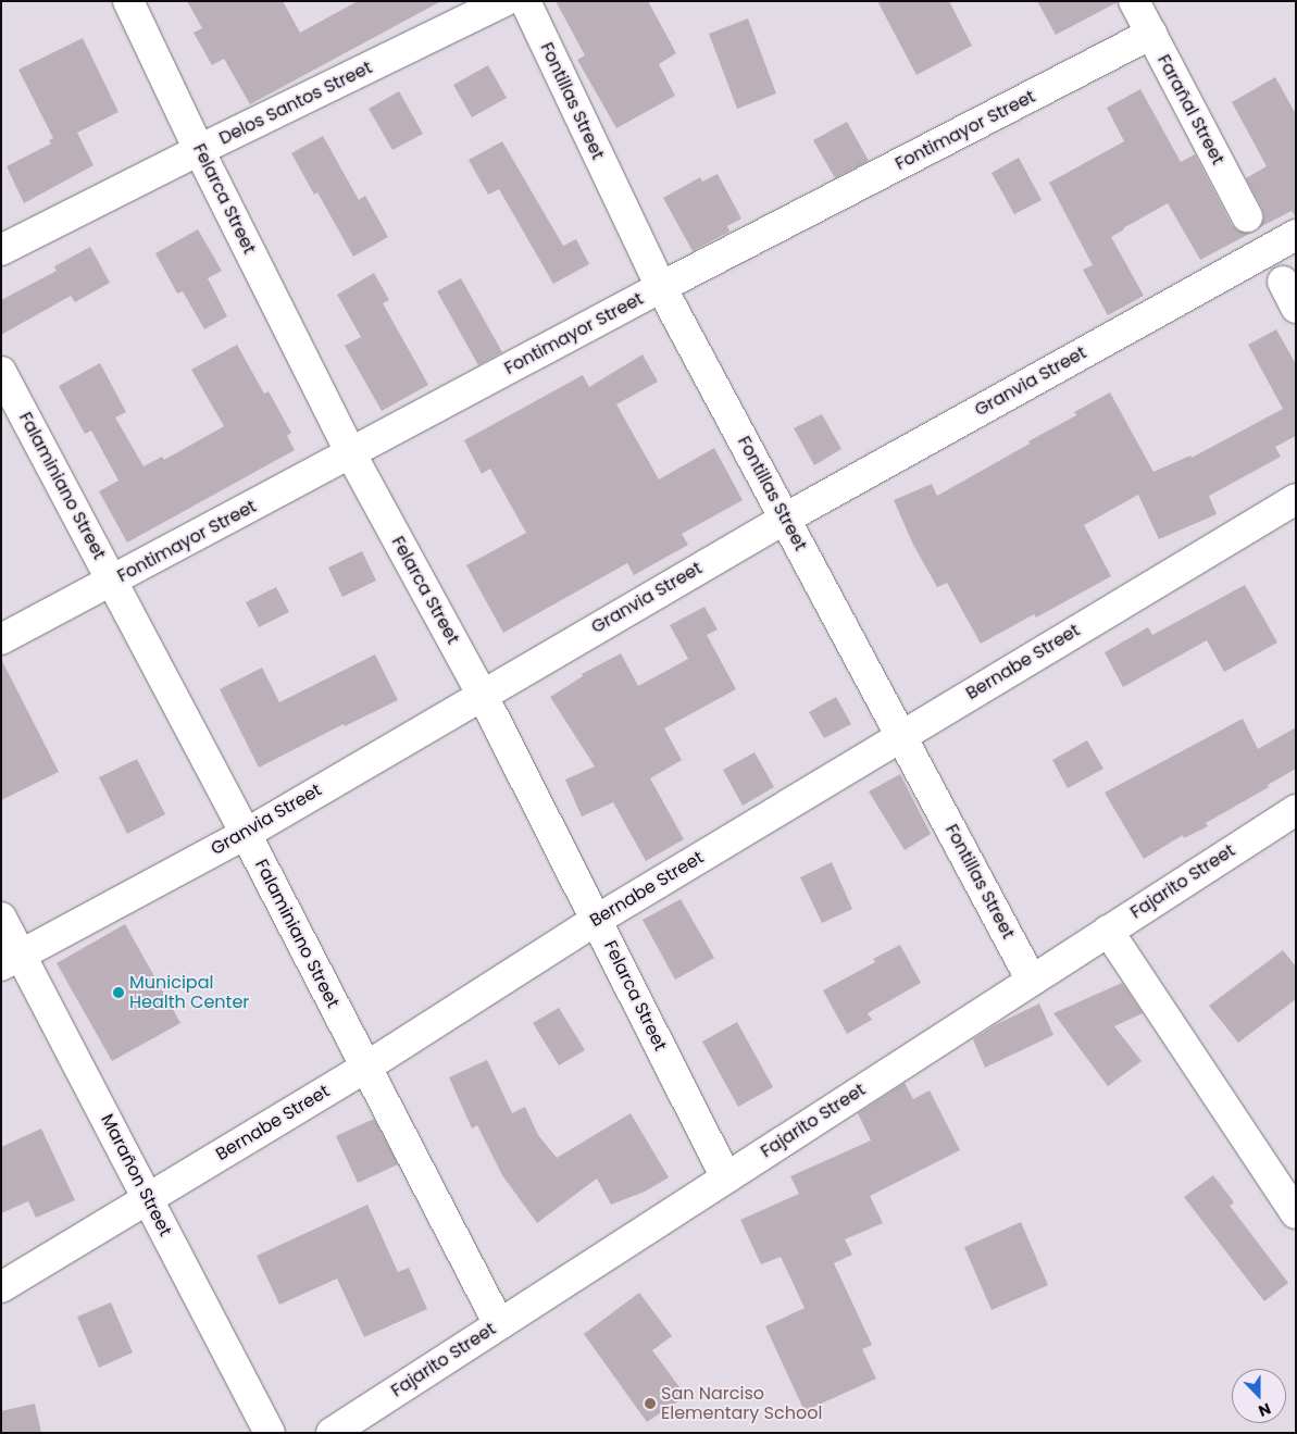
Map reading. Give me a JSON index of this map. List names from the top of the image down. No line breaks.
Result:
{"streets":{"street":["Fontillas Street","Delos Santos Street","Farañal Street","Fontimayor Street","Felarca Street","Granvia Street","Falaminiano Street","Bernabe Street","Fajarito Street","Marañon Street"]},"crossings":[["Fontillas Street","Fontimayor Street"],["Fontillas Street","Granvia Street"],["Fontillas Street","Bernabe Street"],["Fontillas Street","Fajarito Street"],["Delos Santos Street","Felarca Street"],["Farañal Street","Fontimayor Street"],["Fontimayor Street","Felarca Street"],["Fontimayor Street","Falaminiano Street"],["Felarca Street","Granvia Street"],["Felarca Street","Bernabe Street"],["Felarca Street","Fajarito Street"],["Granvia Street","Falaminiano Street"],["Granvia Street","Marañon Street"],["Falaminiano Street","Bernabe Street"],["Falaminiano Street","Fajarito Street"],["Bernabe Street","Marañon Street"]],"places":["Municipal Health Center","San Narciso Elementary School"],"north":"bottom"}
